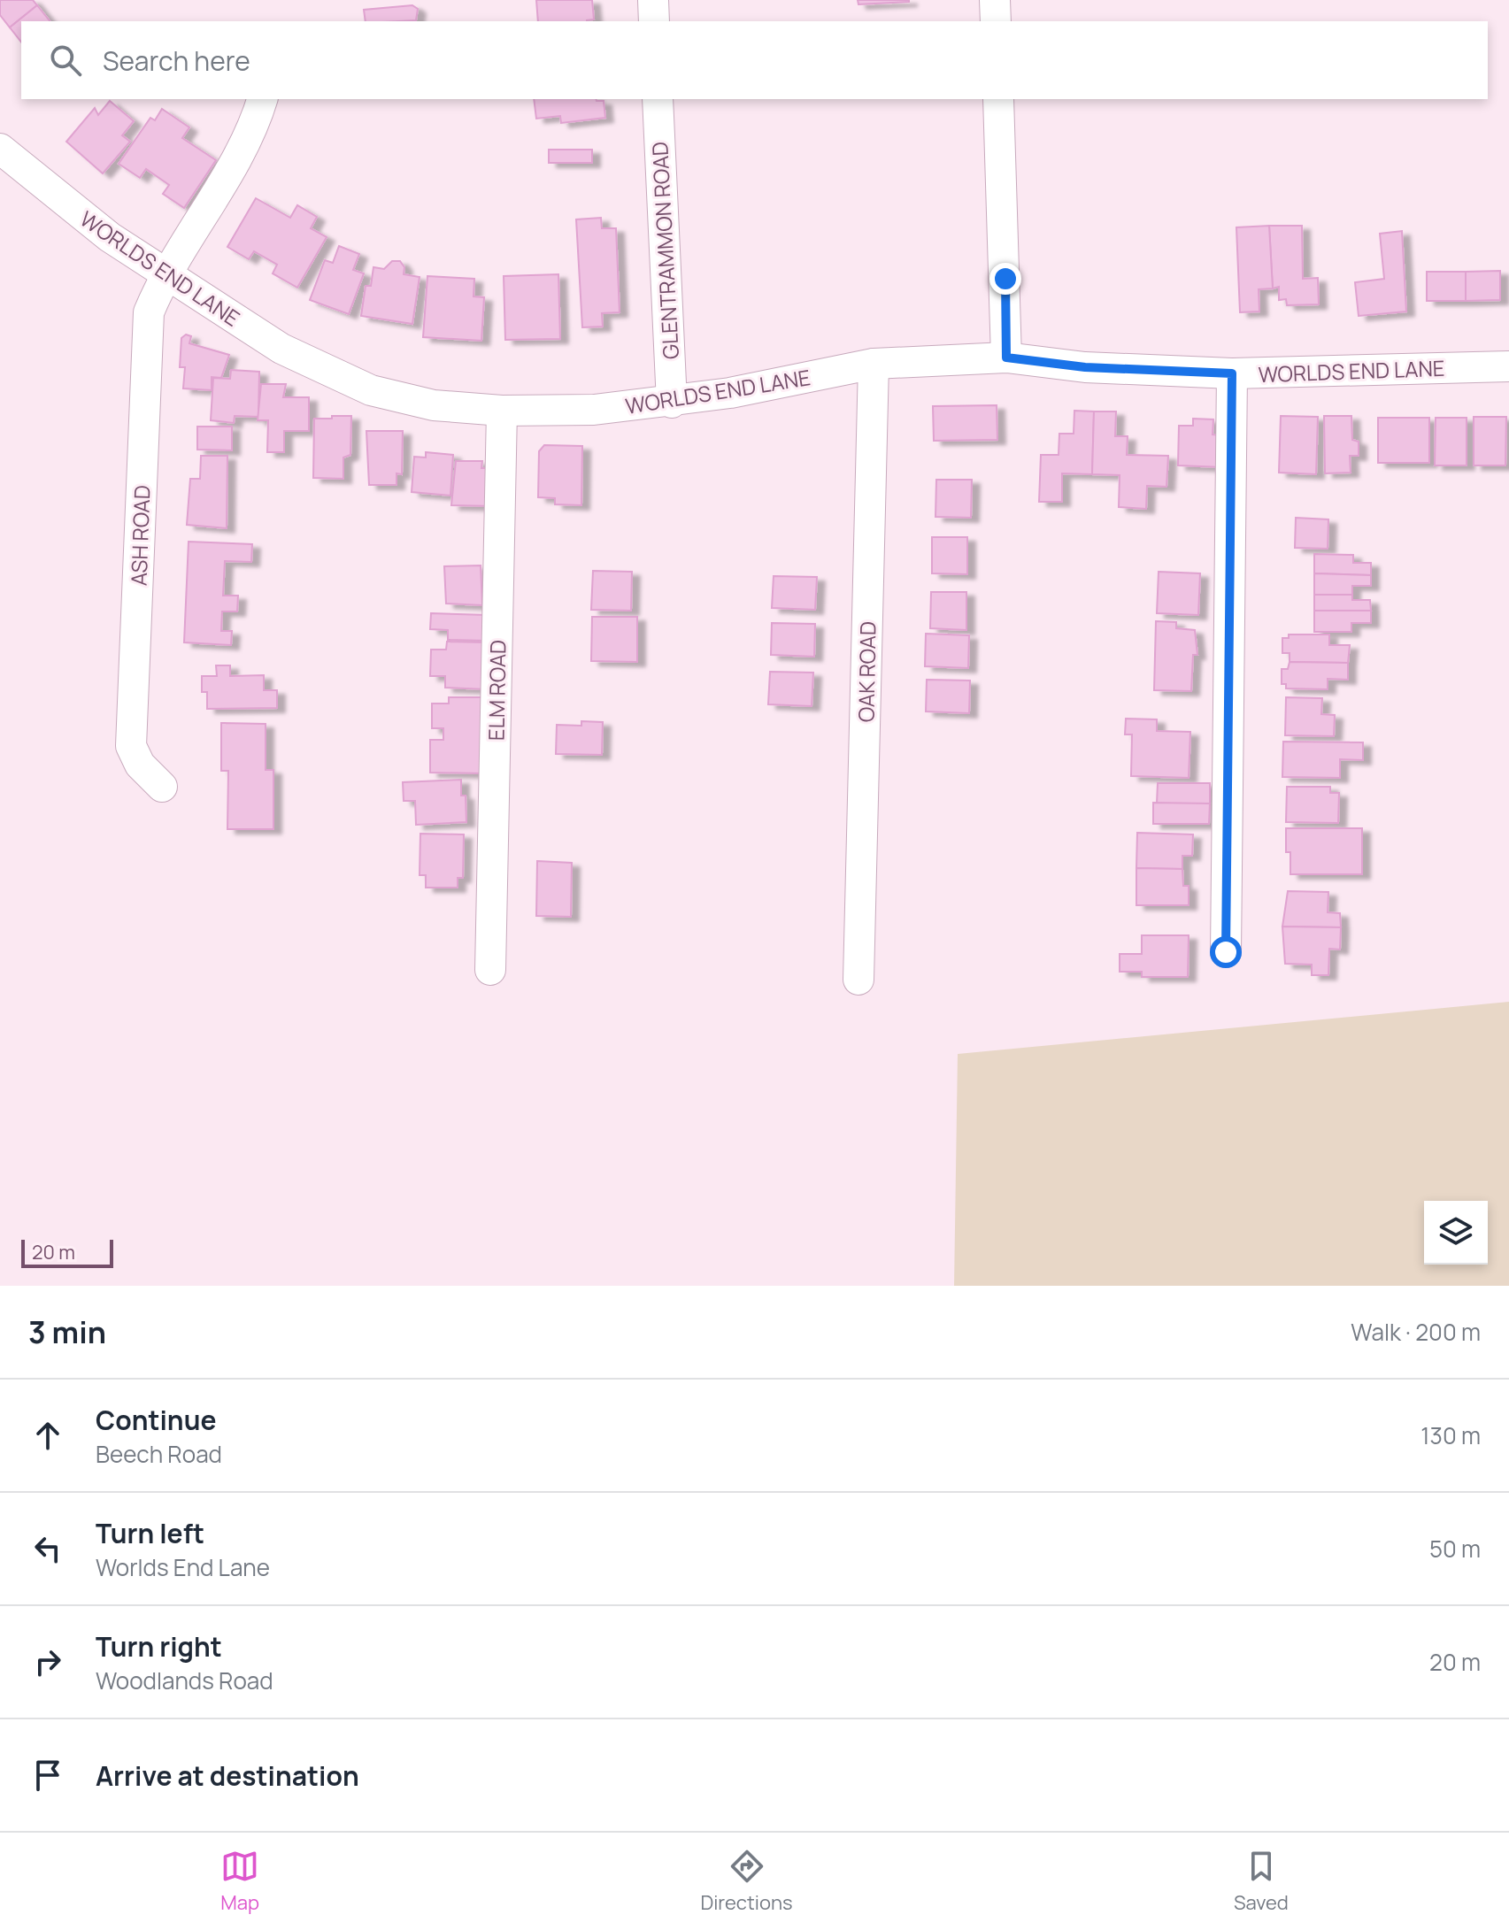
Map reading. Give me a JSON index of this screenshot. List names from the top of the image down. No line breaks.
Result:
{"streets":{"street":["GLENTRAMMON ROAD","WORLDS END LANE","ASH ROAD","OAK ROAD","ELM ROAD"]},"crossings":[["GLENTRAMMON ROAD","WORLDS END LANE"],["WORLDS END LANE","ASH ROAD"],["WORLDS END LANE","OAK ROAD"],["WORLDS END LANE","ELM ROAD"]],"scale_bar":"20 m","page":{"search":"Search here","scale":"20 m","heading":["3 min","Walk · 200 m"],"list":[["Continue","Beech Road","130 m"],["Turn left","Worlds End Lane","50 m"],["Turn right","Woodlands Road","20 m"],"Arrive at destination"],"nav":["Map","Directions","Saved"]}}
